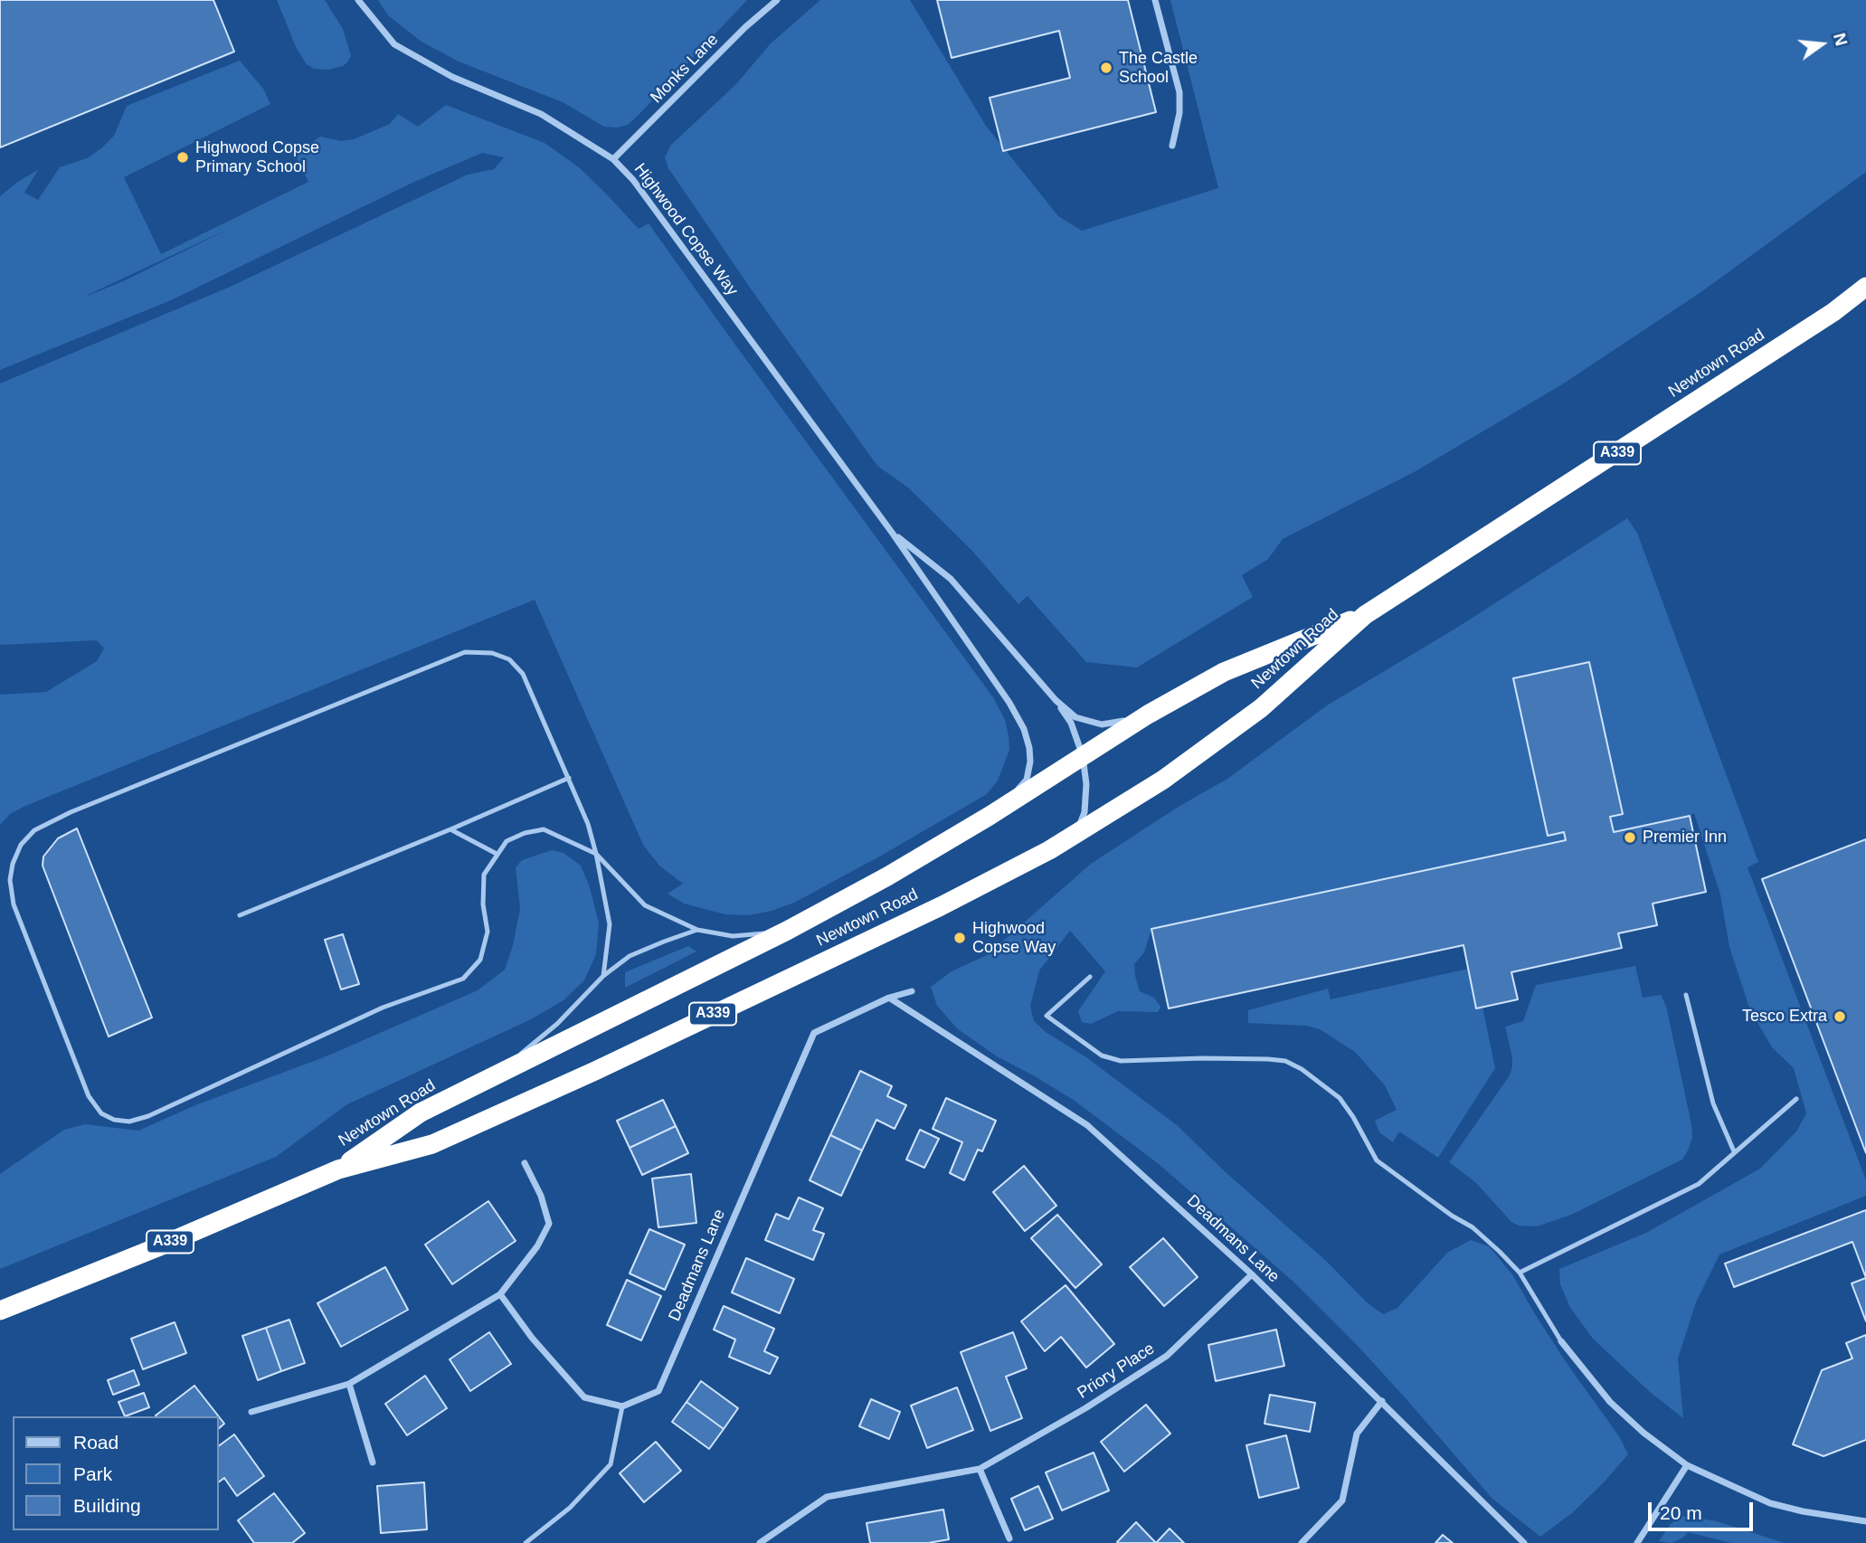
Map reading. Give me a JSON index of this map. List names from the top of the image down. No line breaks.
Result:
{"streets":{"highway":["Newtown Road","A339"],"street":["Monks Lane","Highwood Copse Way","Deadmans Lane","Priory Place"]},"crossings":[["Monks Lane","Highwood Copse Way"],["Highwood Copse Way","Newtown Road"],["Deadmans Lane","Priory Place"]],"places":["The Castle School","Highwood Copse Primary School","Premier Inn","Highwood Copse Way","Tesco Extra"],"legend":["Road","Park","Building"],"scale_bar":"20 m","north":"right"}
